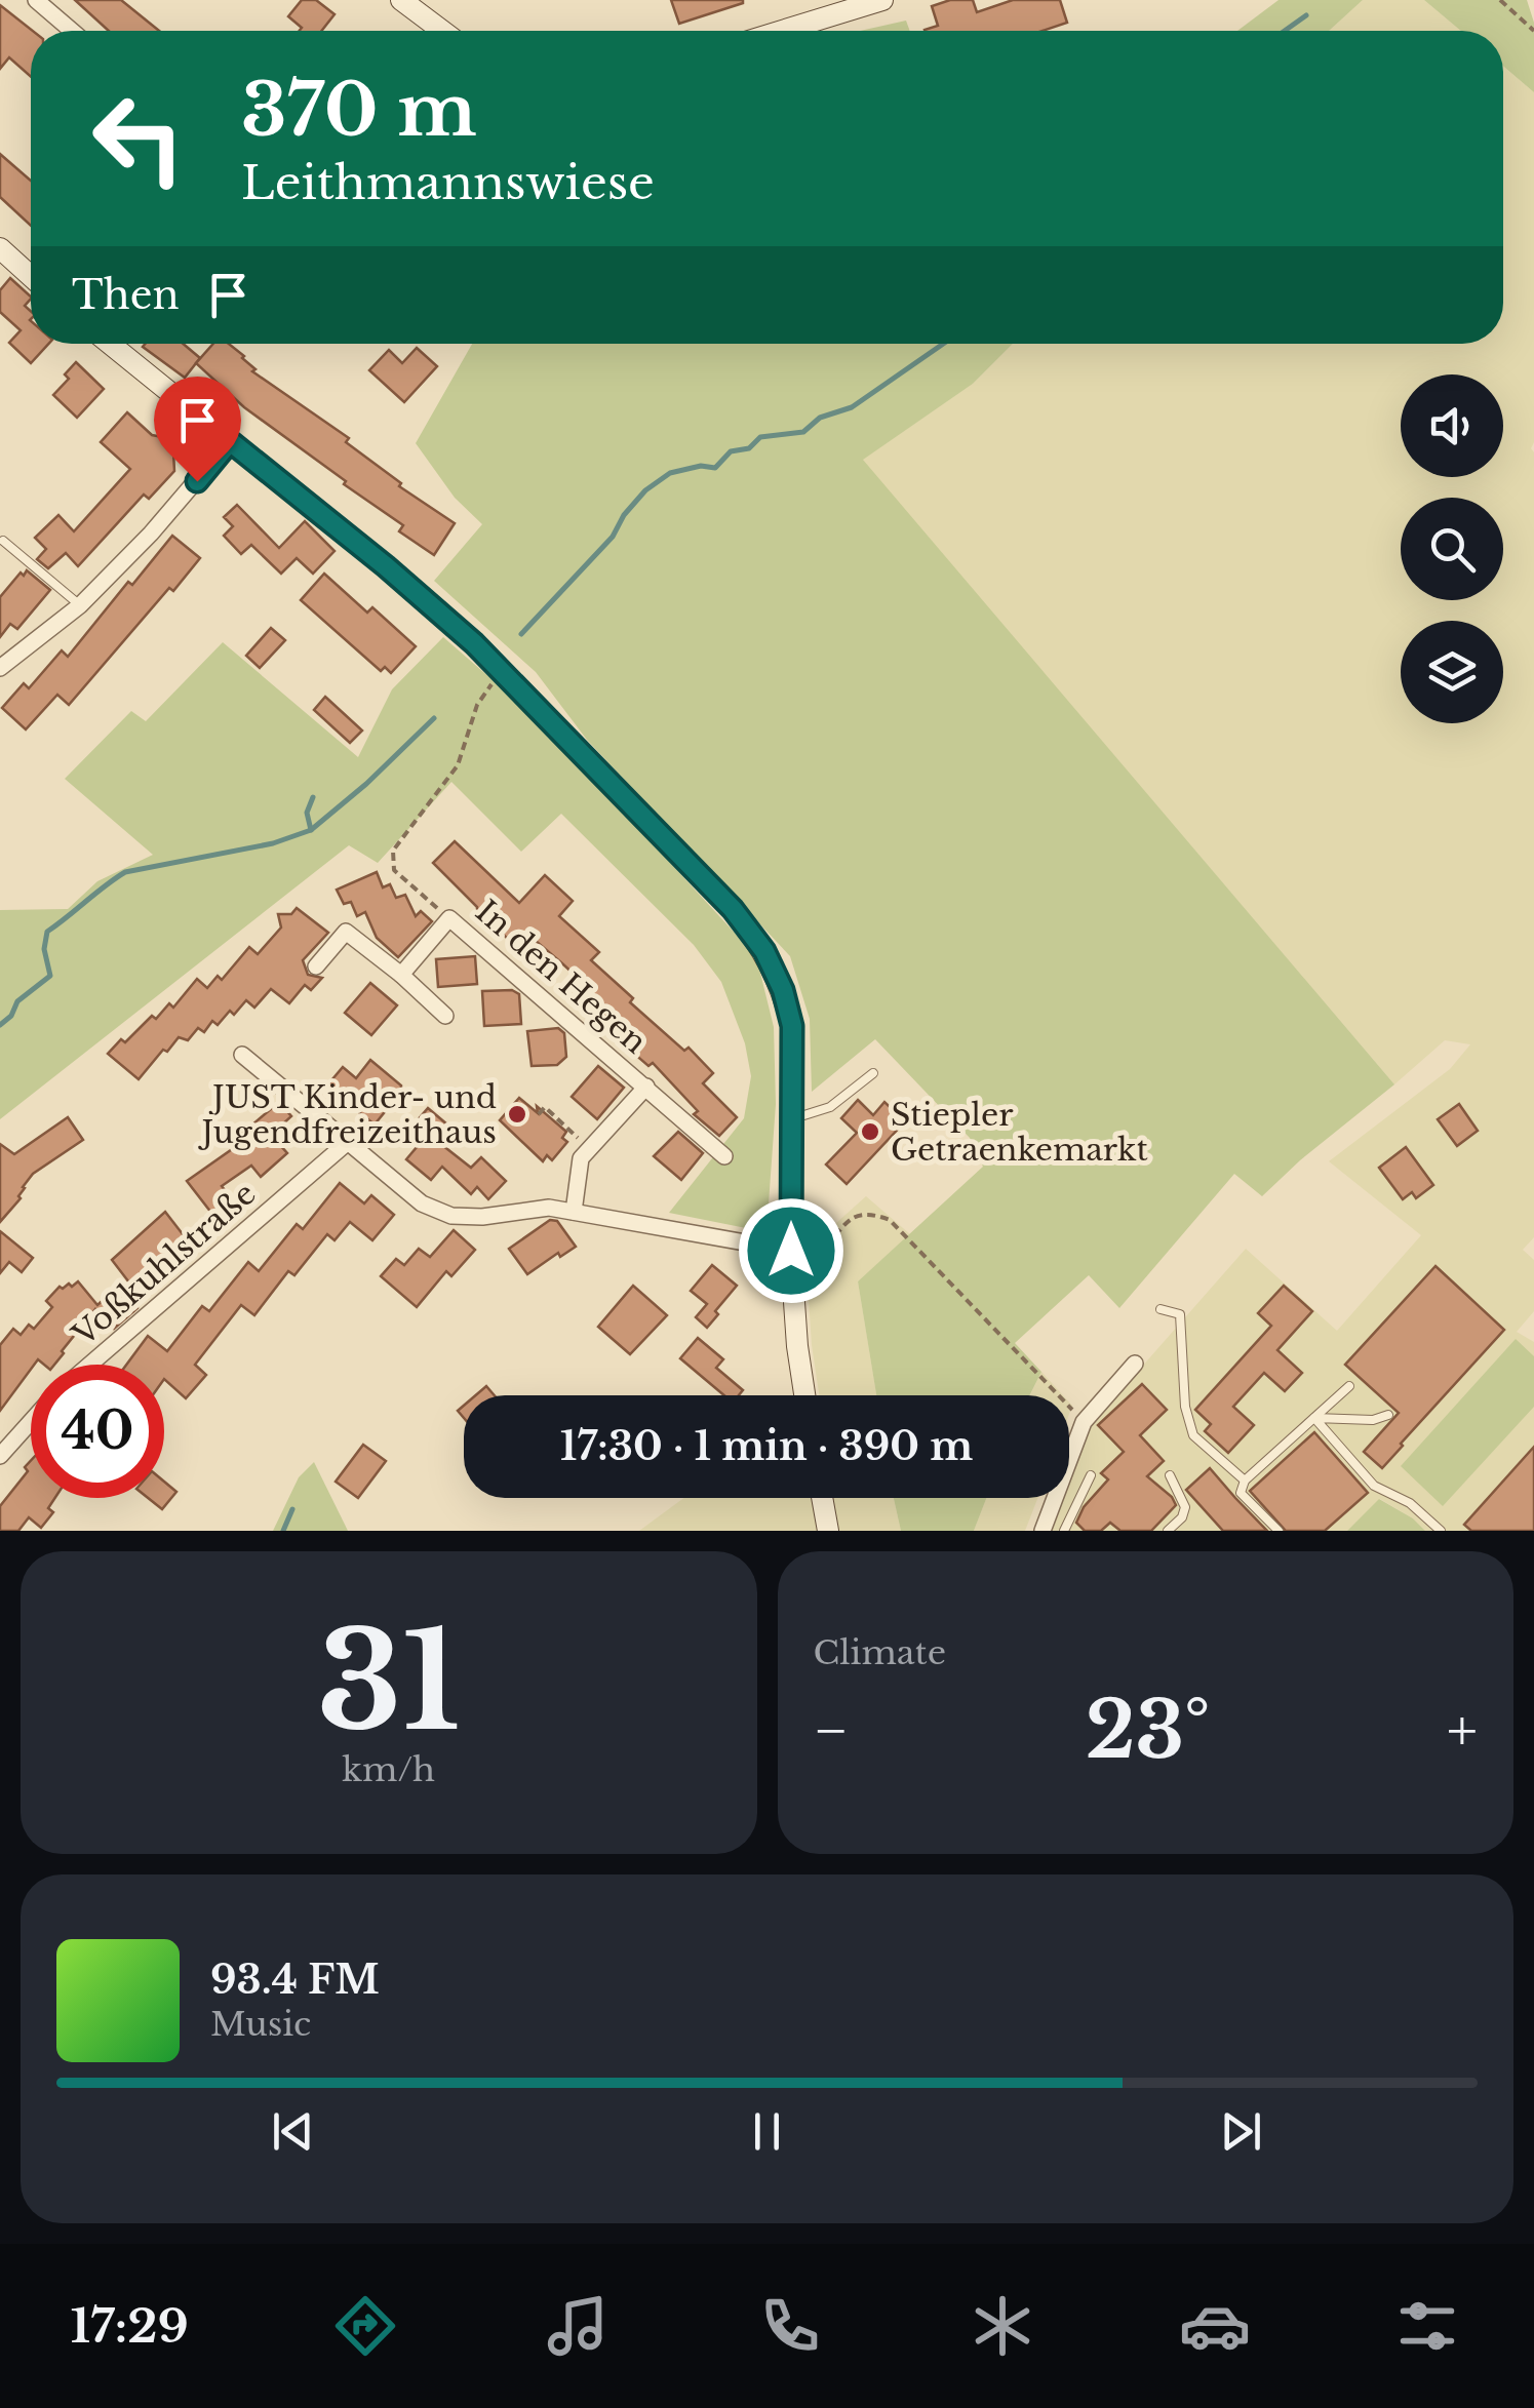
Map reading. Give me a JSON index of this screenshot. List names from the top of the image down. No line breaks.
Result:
{"streets":{"street":["In den Hegen","Voßkuhlstraße"]},"places":["JUST Kinder- und Jugendfreizeithaus","Stiepler Getraenkemarkt"],"page":{"turn":["370 m","Leithmannswiese"],"then":"Then","limit":"40","trip":"17:30 · 1 min · 390 m","tile":[["31","km/h"],"Climate"],"heat":["−","23°","+"],"song":["93.4 FM","Music"],"tabs":"17:29"}}
